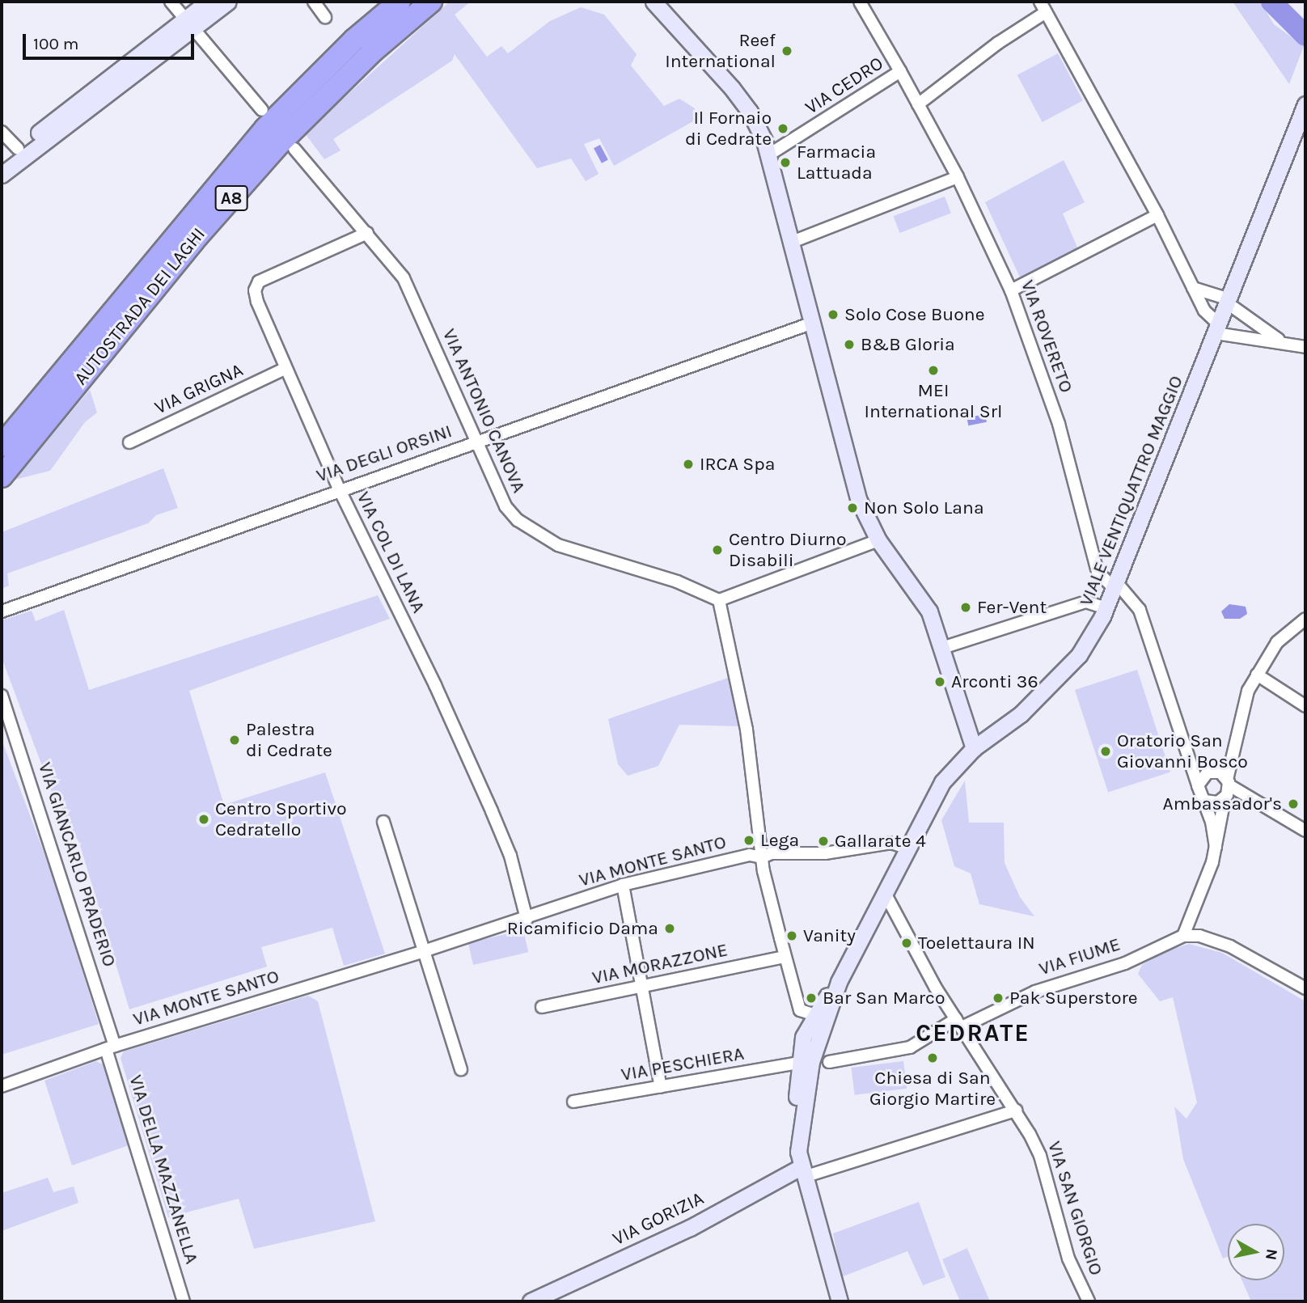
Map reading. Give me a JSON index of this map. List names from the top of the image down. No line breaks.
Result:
{"streets":{"highway":["A8","AUTOSTRADA DEI LAGHI"],"main road":["VIALE VENTIQUATTRO MAGGIO","VIA GORIZIA"],"street":["VIA CEDRO","VIA ROVERETO","VIA GRIGNA","VIA ANTONIO CANOVA","VIA DEGLI ORSINI","VIA COL DI LANA","VIA MONTE SANTO","VIA GIANCARLO PRADERIO","VIA FIUME","VIA MORAZZONE","VIA PESCHIERA","VIA DELLA MAZZANELLA","VIA SAN GIORGIO"]},"crossings":[["VIA CEDRO","VIA ROVERETO"],["VIA ROVERETO","VIALE VENTIQUATTRO MAGGIO"],["VIA GRIGNA","VIA COL DI LANA"],["VIA ANTONIO CANOVA","VIA DEGLI ORSINI"],["VIA ANTONIO CANOVA","VIA COL DI LANA"],["VIA DEGLI ORSINI","VIA COL DI LANA"],["VIALE VENTIQUATTRO MAGGIO","VIA MONTE SANTO"],["VIALE VENTIQUATTRO MAGGIO","VIA SAN GIORGIO"],["VIA COL DI LANA","VIA MONTE SANTO"],["VIA MONTE SANTO","VIA GIANCARLO PRADERIO"],["VIA MONTE SANTO","VIA DELLA MAZZANELLA"],["VIA GIANCARLO PRADERIO","VIA DELLA MAZZANELLA"],["VIA FIUME","VIA SAN GIORGIO"]],"districts":["CEDRATE"],"places":["Reef International","Il Fornaio di Cedrate","Farmacia Lattuada","Solo Cose Buone","B&B Gloria","MEI International Srl","IRCA Spa","Non Solo Lana","Centro Diurno Disabili","Fer-Vent","Arconti 36","Palestra di Cedrate","Oratorio San Giovanni Bosco","Ambassador's","Centro Sportivo Cedratello","Lega","Gallarate 4","Ricamificio Dama","Vanity","Toelettaura IN","Bar San Marco","Pak Superstore","Chiesa di San Giorgio Martire"],"scale_bar":"100 m","north":"right"}
